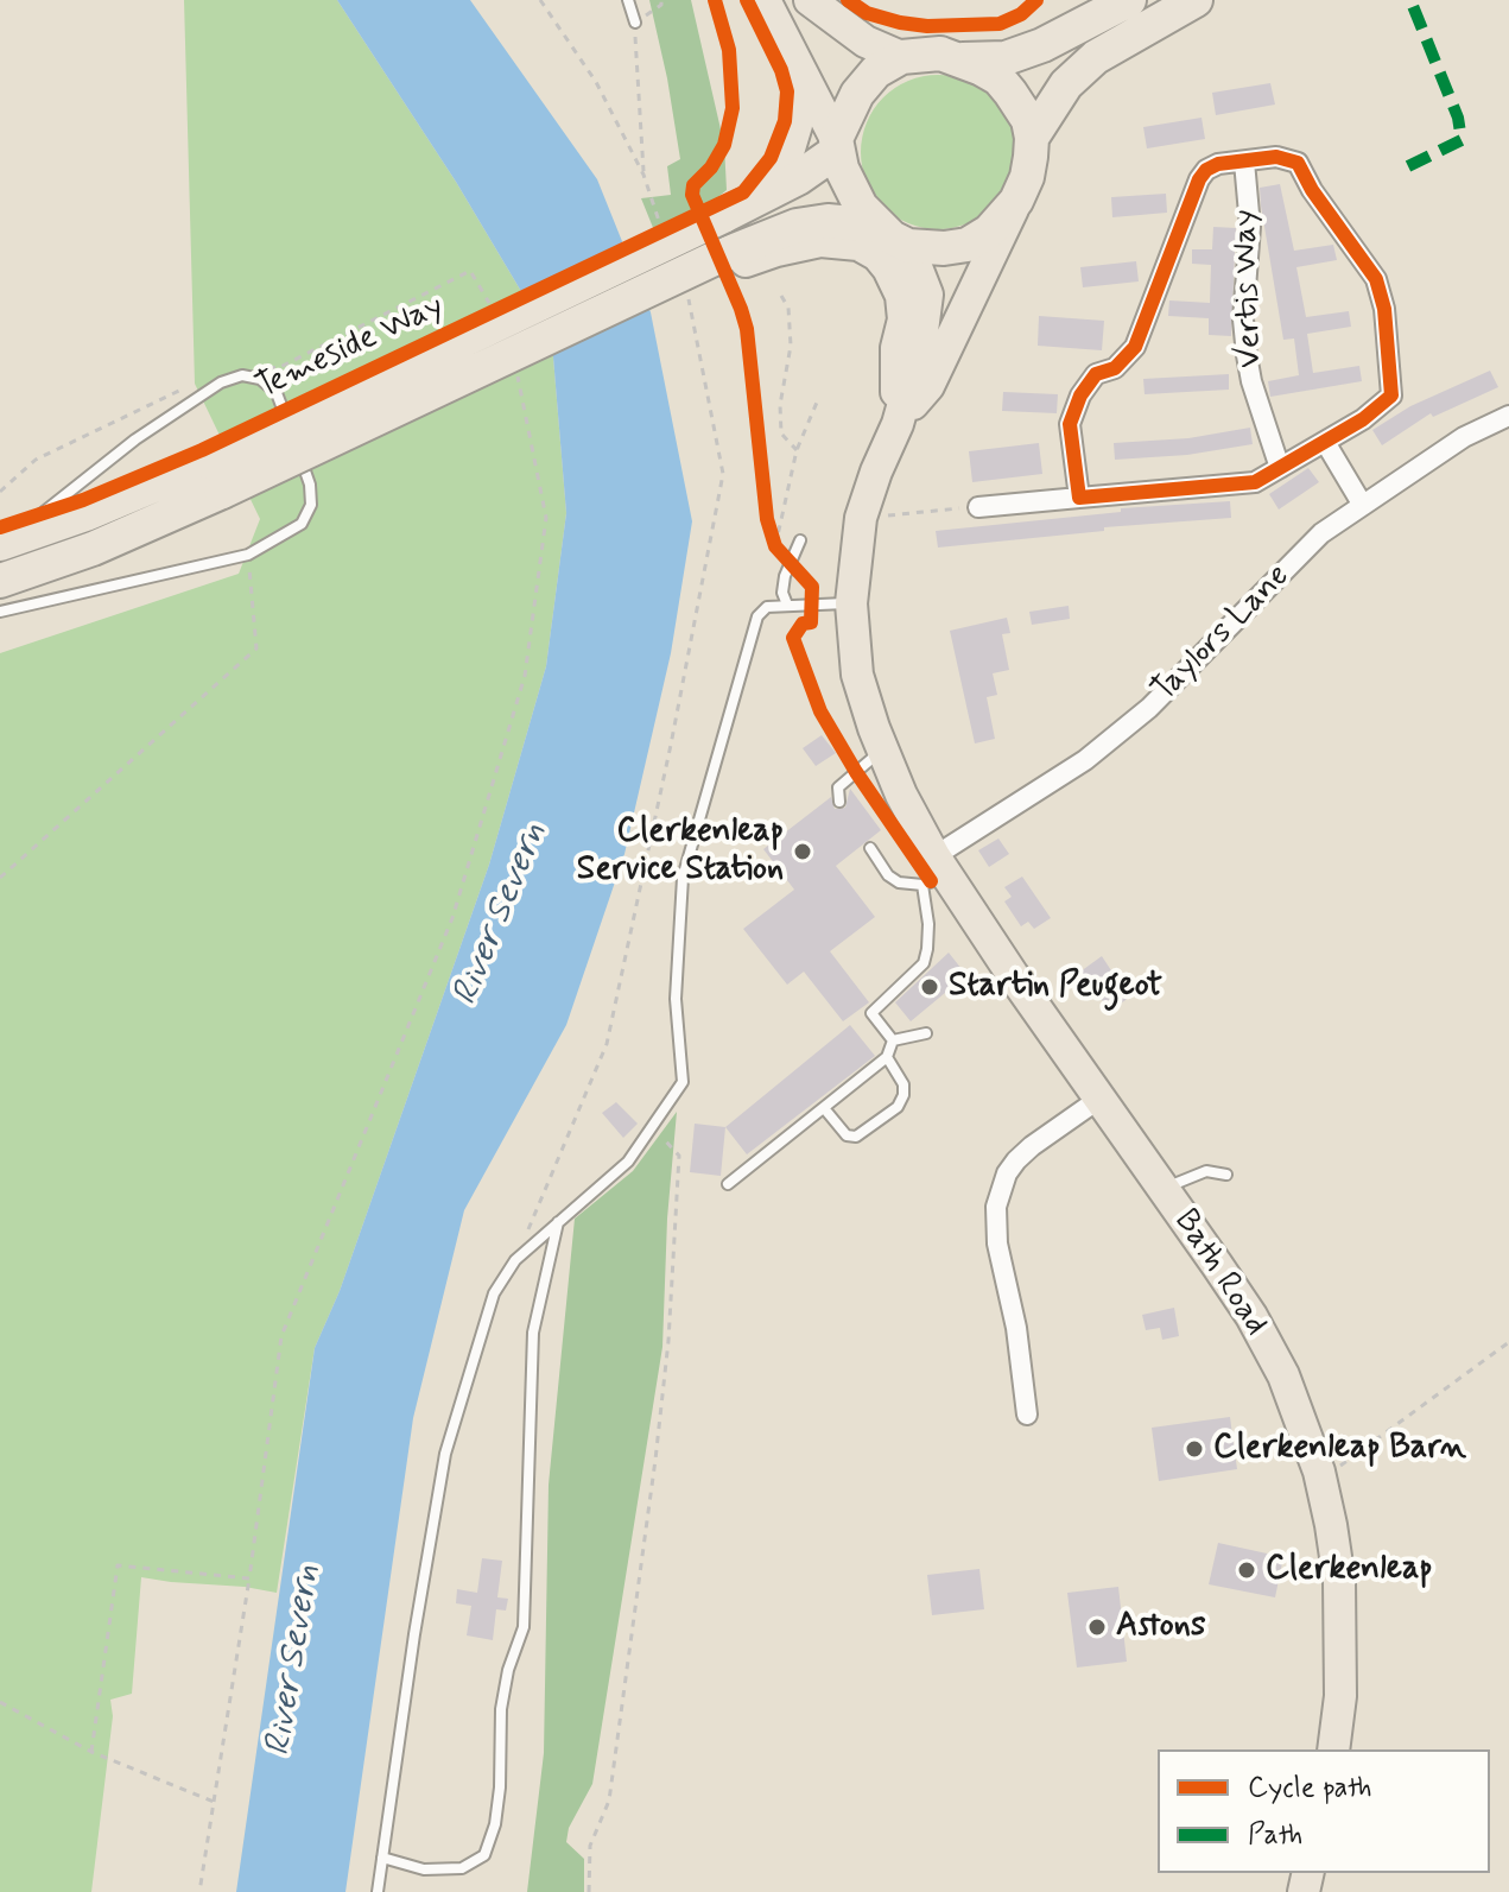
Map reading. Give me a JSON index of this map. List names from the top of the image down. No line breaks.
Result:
{"streets":{"highway":["Temeside Way"],"main road":["Bath Road"],"street":["Vertis Way","Taylors Lane"]},"crossings":[["Taylors Lane","Bath Road"]],"water":["River Severn"],"places":["Clerkenleap Service Station","Startin Peugeot","Clerkenleap Barn","Clerkenleap","Astons"],"legend":["Cycle path","Path"]}
